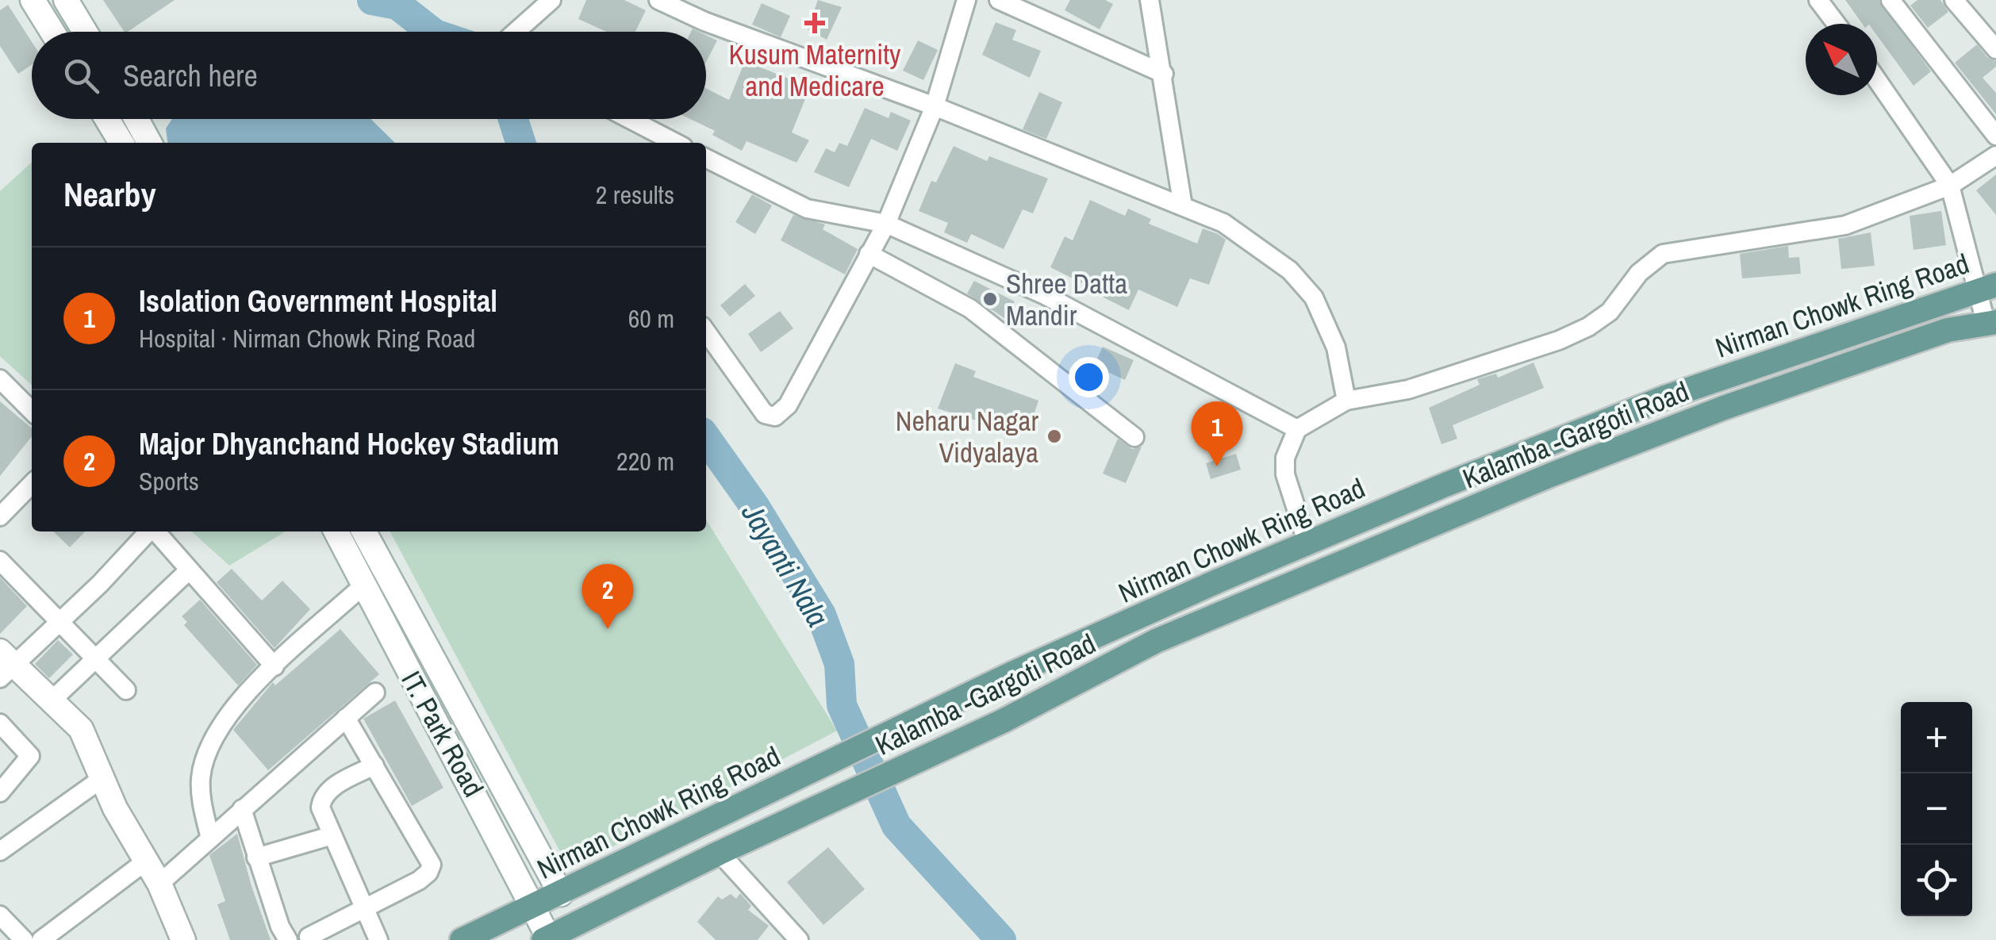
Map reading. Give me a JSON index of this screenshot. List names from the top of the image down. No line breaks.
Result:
{"streets":{"main road":["Nirman Chowk Ring Road","Kalamba -Gargoti Road","IT. Park Road"]},"crossings":[["Nirman Chowk Ring Road","IT. Park Road"],["Kalamba -Gargoti Road","IT. Park Road"]],"water":["Jayanti Nala"],"places":{"health":["Kusum Maternity and Medicare"],"other":["Shree Datta Mandir","Neharu Nagar Vidyalaya"]},"north":"top left","page":{"search":"Search here","heading":["Nearby","2 results"],"list":[{"mark":"1","name":"Isolation Government Hospital","note":"Hospital · Nirman Chowk Ring Road","value":"60 m"},{"mark":"2","name":"Major Dhyanchand Hockey Stadium","note":"Sports","value":"220 m"}],"pins":["1","2"],"map_buttons":["+","−"]}}
